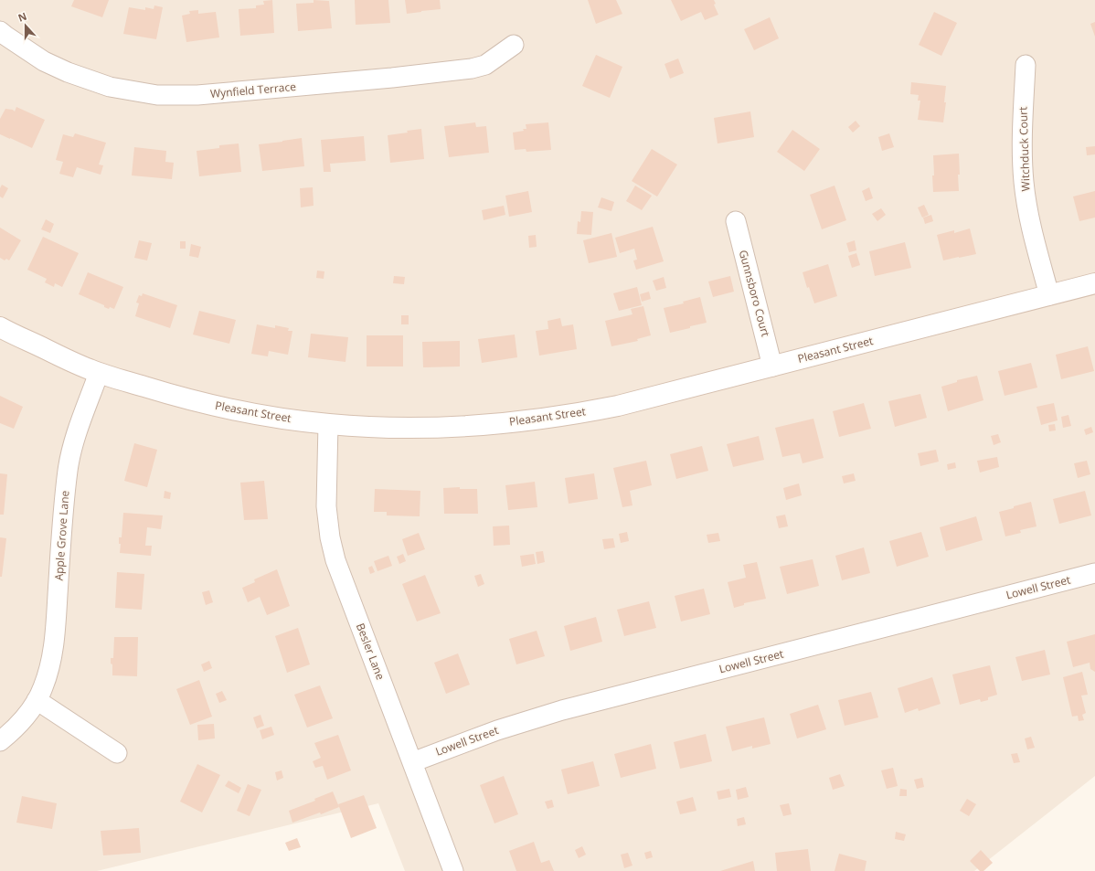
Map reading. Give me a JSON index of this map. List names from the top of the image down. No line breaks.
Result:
{"streets":{"street":["Wynfield Terrace","Witchduck Court","Gunnsboro Court","Pleasant Street","Apple Grove Lane","Lowell Street","Besler Lane"]},"crossings":[["Witchduck Court","Pleasant Street"],["Gunnsboro Court","Pleasant Street"],["Pleasant Street","Apple Grove Lane"],["Pleasant Street","Besler Lane"],["Lowell Street","Besler Lane"]],"north":"top"}
